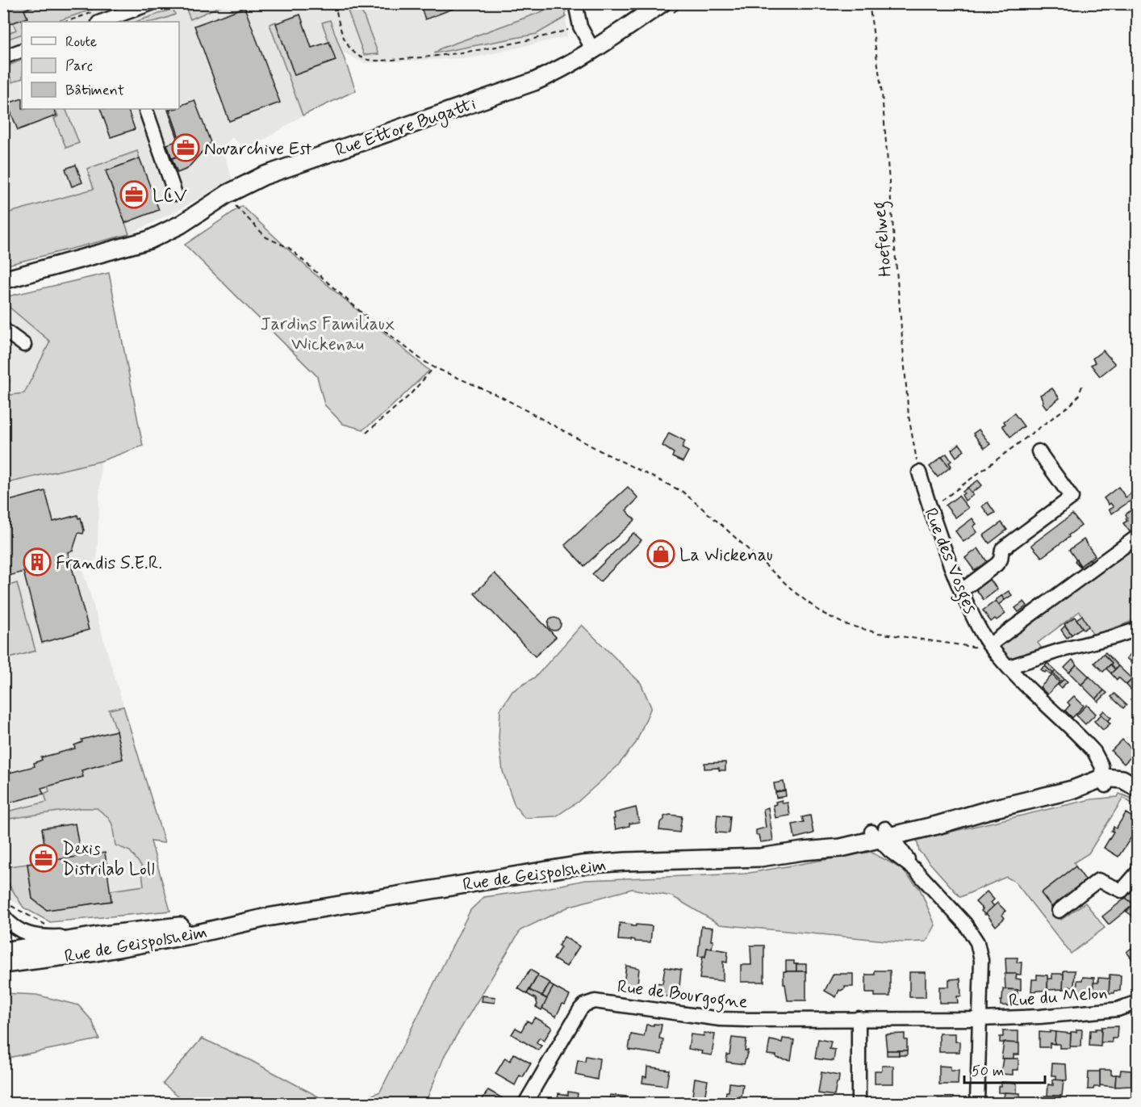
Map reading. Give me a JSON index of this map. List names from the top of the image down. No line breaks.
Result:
{"streets":{"main road":["Rue Ettore Bugatti","Rue de Geispolsheim"],"street":["Rue des Vosges","Rue de Bourgogne","Rue du Melon"],"path":["Hoefelweg"]},"crossings":[["Hoefelweg","Rue des Vosges"],["Rue des Vosges","Rue de Geispolsheim"],["Rue de Bourgogne","Rue du Melon"]],"parks":["Jardins Familiaux Wickenau"],"places":{"office":["Novarchive Est","LCV","Dexis Distrilab Loll"],"shop":["La Wickenau"],"building":["Frandis S.E.R."]},"legend":["Route","Parc","Bâtiment"],"scale_bar":"50 m"}
